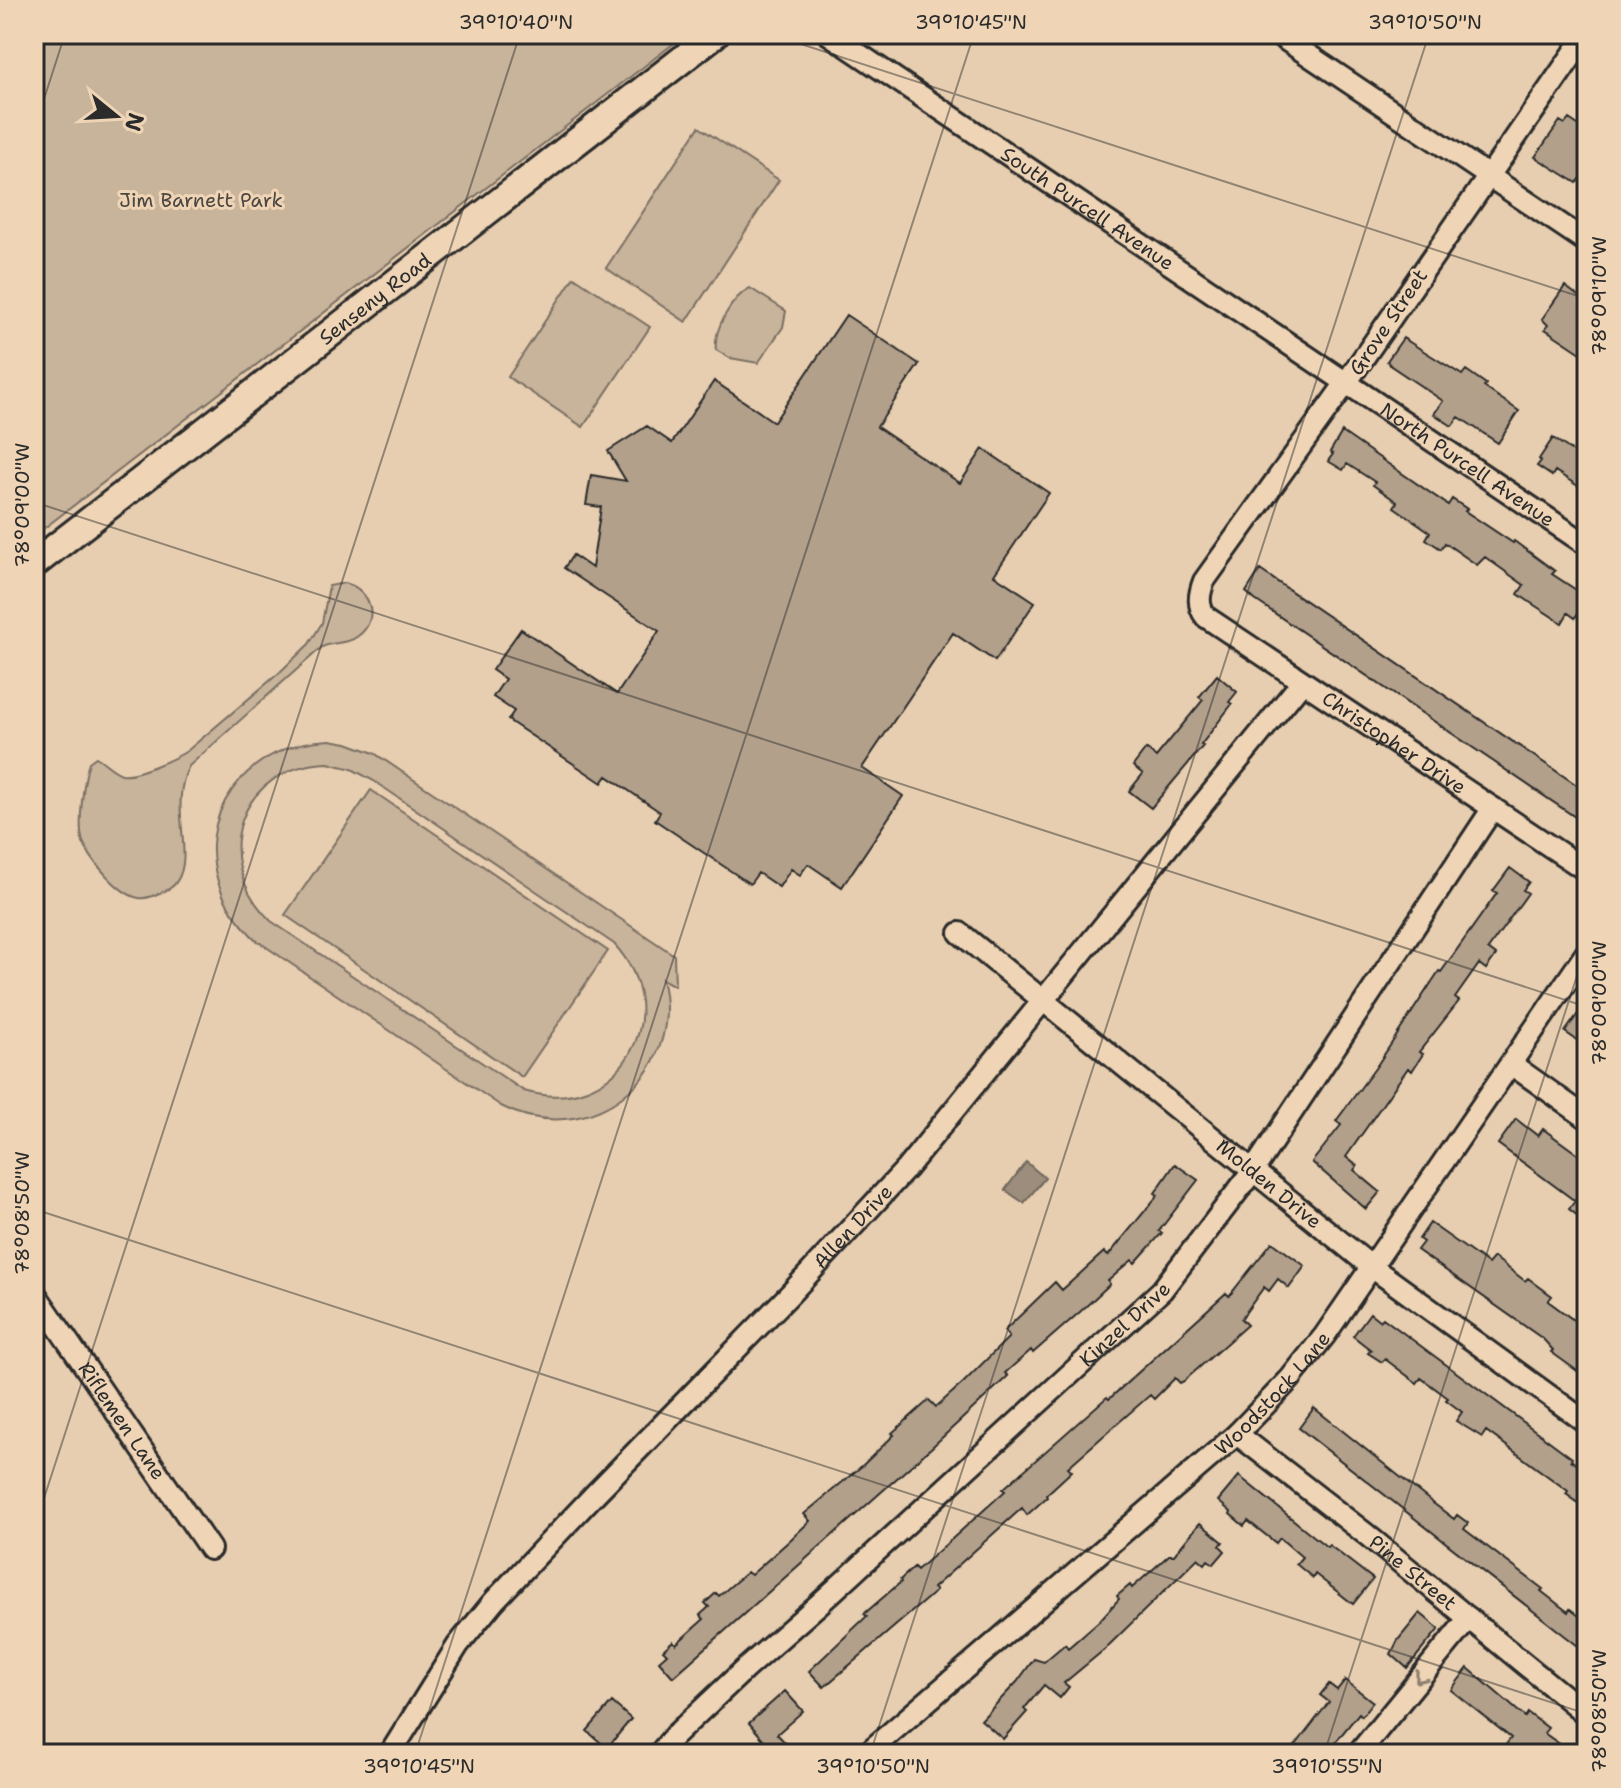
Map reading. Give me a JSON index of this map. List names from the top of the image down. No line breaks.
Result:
{"streets":{"main road":["Senseny Road"],"street":["South Purcell Avenue","Grove Street","North Purcell Avenue","Christopher Drive","Molden Drive","Allen Drive","Kinzel Drive","Woodstock Lane","Riflemen Lane","Pine Street"]},"crossings":[["South Purcell Avenue","Grove Street"],["South Purcell Avenue","North Purcell Avenue"],["Grove Street","North Purcell Avenue"],["Grove Street","Christopher Drive"],["Christopher Drive","Allen Drive"],["Christopher Drive","Kinzel Drive"],["Molden Drive","Allen Drive"],["Molden Drive","Kinzel Drive"],["Molden Drive","Woodstock Lane"],["Woodstock Lane","Pine Street"]],"parks":["Jim Barnett Park"],"north":"right","coordinates":["39°10'40\"N","39°10'45\"N","39°10'50\"N","78°09'10\"W","78°09'00\"W","78°08'50\"W","39°10'55\"N"]}
